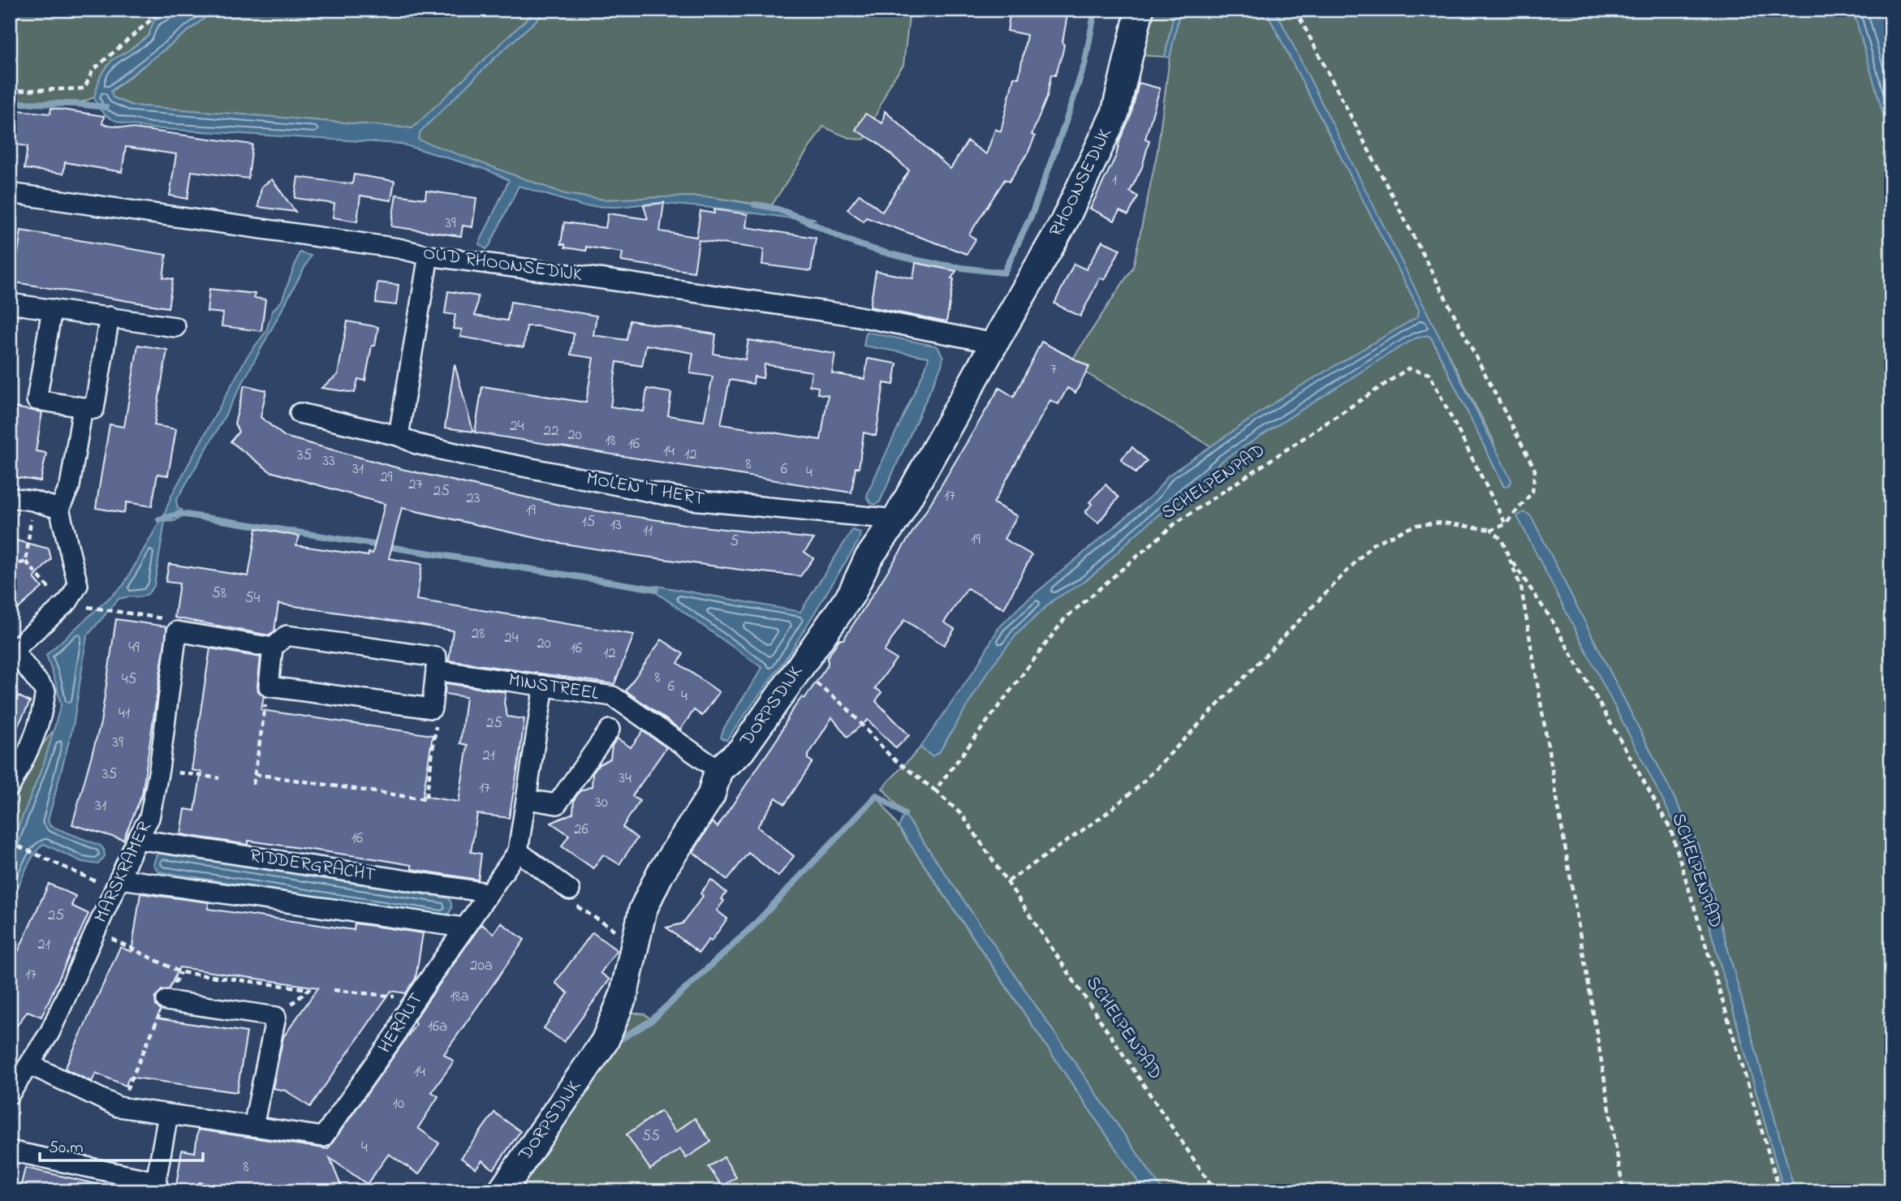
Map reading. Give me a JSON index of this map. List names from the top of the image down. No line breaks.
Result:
{"streets":{"street":["RHOONSEDIJK","OUD RHOONSEDIJK","MOLEN 'T HERT","MINSTREEL","DORPSDIJK","RIDDERGRACHT","MARSKRAMER","HERAUT"],"path":["SCHELPENPAD"]},"crossings":[["RHOONSEDIJK","OUD RHOONSEDIJK"],["RHOONSEDIJK","DORPSDIJK"],["OUD RHOONSEDIJK","DORPSDIJK"],["SCHELPENPAD","DORPSDIJK"],["MOLEN 'T HERT","DORPSDIJK"],["MINSTREEL","DORPSDIJK"],["MINSTREEL","HERAUT"],["RIDDERGRACHT","MARSKRAMER"],["RIDDERGRACHT","HERAUT"]],"house_numbers":["1","39","7","24","22","20","18","16","14","12","35","33","8","31","6","4","29","27","25","17","23","19","15","13","11","19","5","58","54","28","24","20","49","16","12","8","45","6","4","41","25","39","21","35","34","17","30","31","26","16","25","21","20a","17","18a","16a","14","10","55","4","8"],"scale_bar":"50 m"}
